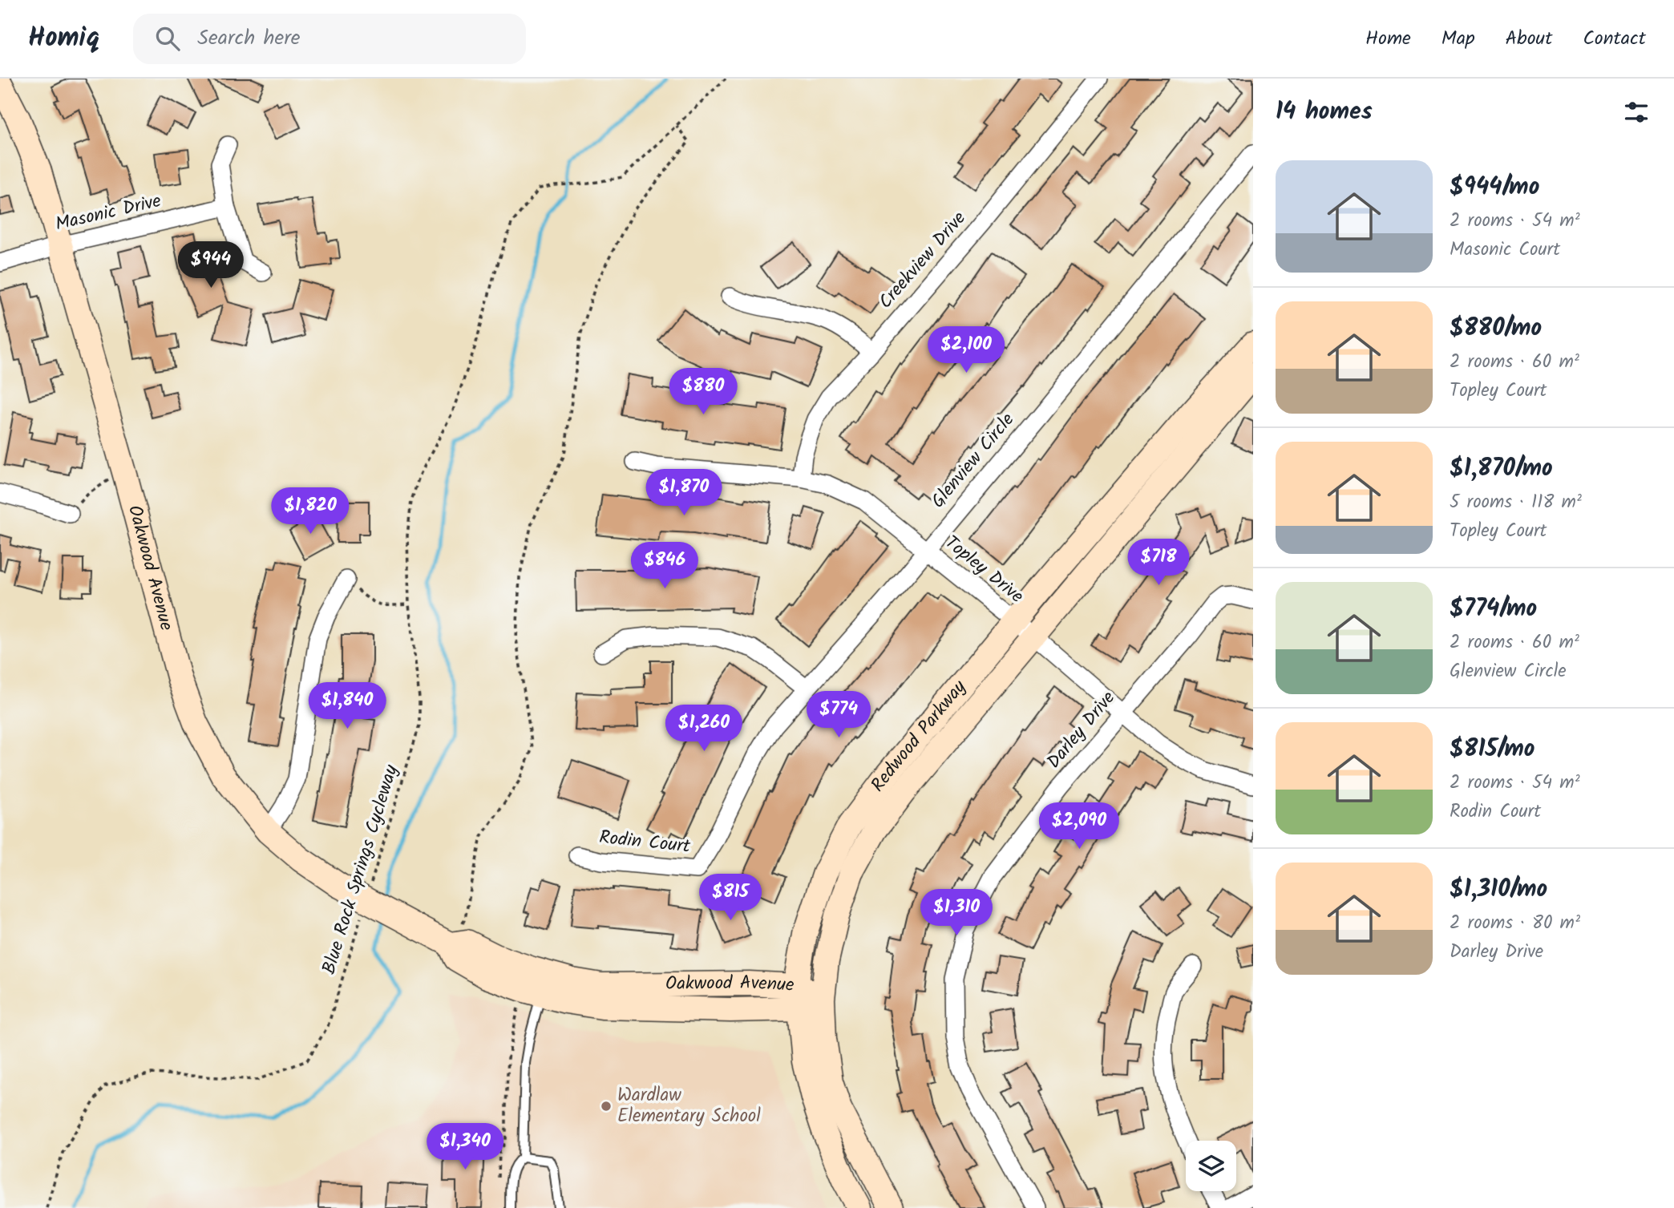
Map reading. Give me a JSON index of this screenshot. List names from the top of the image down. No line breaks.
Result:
{"streets":{"main road":["Oakwood Avenue","Redwood Parkway"],"street":["Masonic Drive","Creekview Drive","Glenview Circle","Topley Drive","Darley Drive","Rodin Court"],"path":["Blue Rock Springs Cycleway"]},"crossings":[["Masonic Drive","Oakwood Avenue"],["Creekview Drive","Topley Drive"],["Glenview Circle","Topley Drive"],["Glenview Circle","Rodin Court"],["Oakwood Avenue","Redwood Parkway"],["Topley Drive","Darley Drive"],["Topley Drive","Redwood Parkway"]],"places":["Wardlaw Elementary School"],"page":{"header":"Homiq","search":"Search here","nav":["Home","Map","About","Contact"],"heading":"14 homes","list":[{"name":"$944/mo","note":"2 rooms · 54 m² · Masonic Court"},{"name":"$880/mo","note":"2 rooms · 60 m² · Topley Court"},{"name":"$1,870/mo","note":"5 rooms · 118 m² · Topley Court"},{"name":"$774/mo","note":"2 rooms · 60 m² · Glenview Circle"},{"name":"$815/mo","note":"2 rooms · 54 m² · Rodin Court"},{"name":"$1,310/mo","note":"2 rooms · 80 m² · Darley Drive"}],"price":["$944","$2,100","$880","$1,870","$1,820","$718","$846","$1,840","$774","$1,260","$2,090","$815","$1,310","$1,340"]}}
